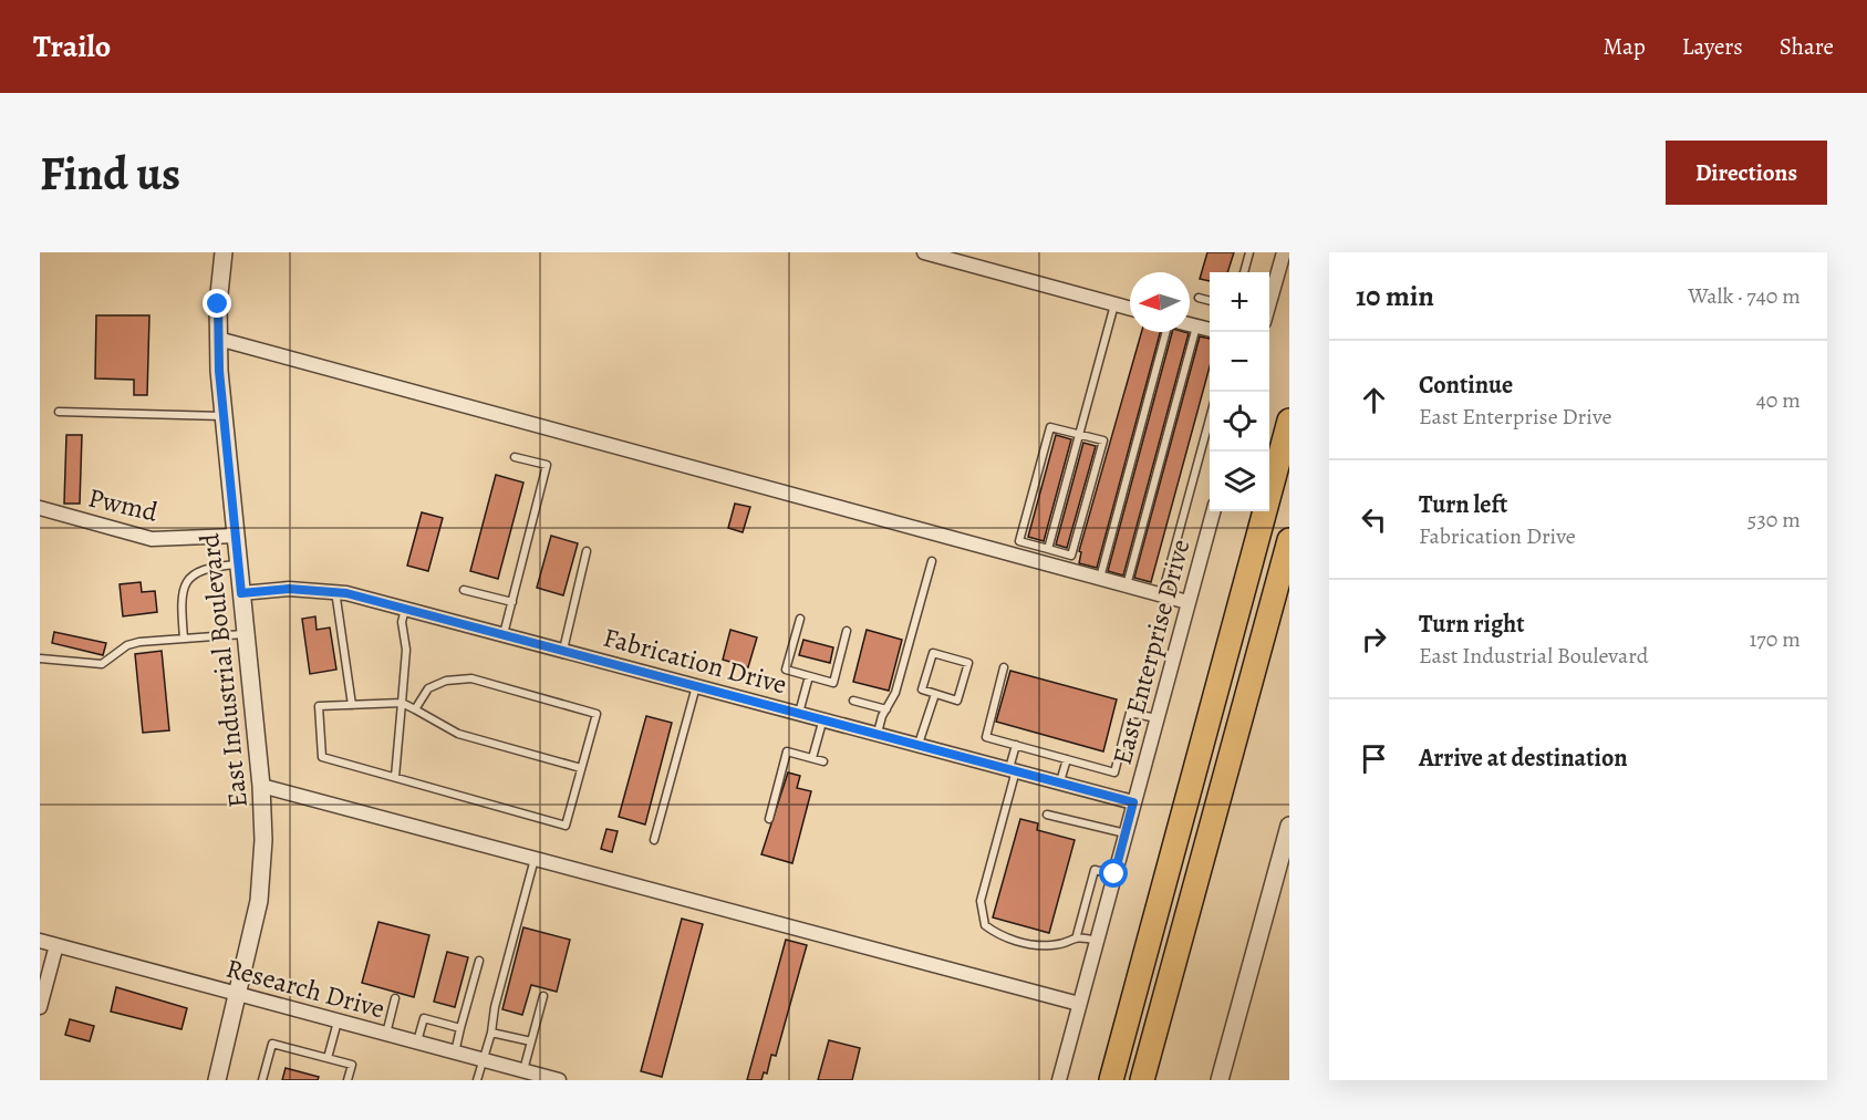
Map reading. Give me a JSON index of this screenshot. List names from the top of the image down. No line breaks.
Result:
{"streets":{"street":["Pwmd","East Enterprise Drive","Fabrication Drive","East Industrial Boulevard","Research Drive"]},"crossings":[["Pwmd","East Industrial Boulevard"],["East Enterprise Drive","Fabrication Drive"],["Fabrication Drive","East Industrial Boulevard"],["East Industrial Boulevard","Research Drive"]],"north":"left","page":{"header":"Trailo","nav":["Map","Layers","Share"],"buttons":"Directions","title":"Find us","heading":["10 min","Walk · 740 m"],"map_buttons":["+","−"],"list":[["Continue","East Enterprise Drive","40 m"],["Turn left","Fabrication Drive","530 m"],["Turn right","East Industrial Boulevard","170 m"],"Arrive at destination"]}}
